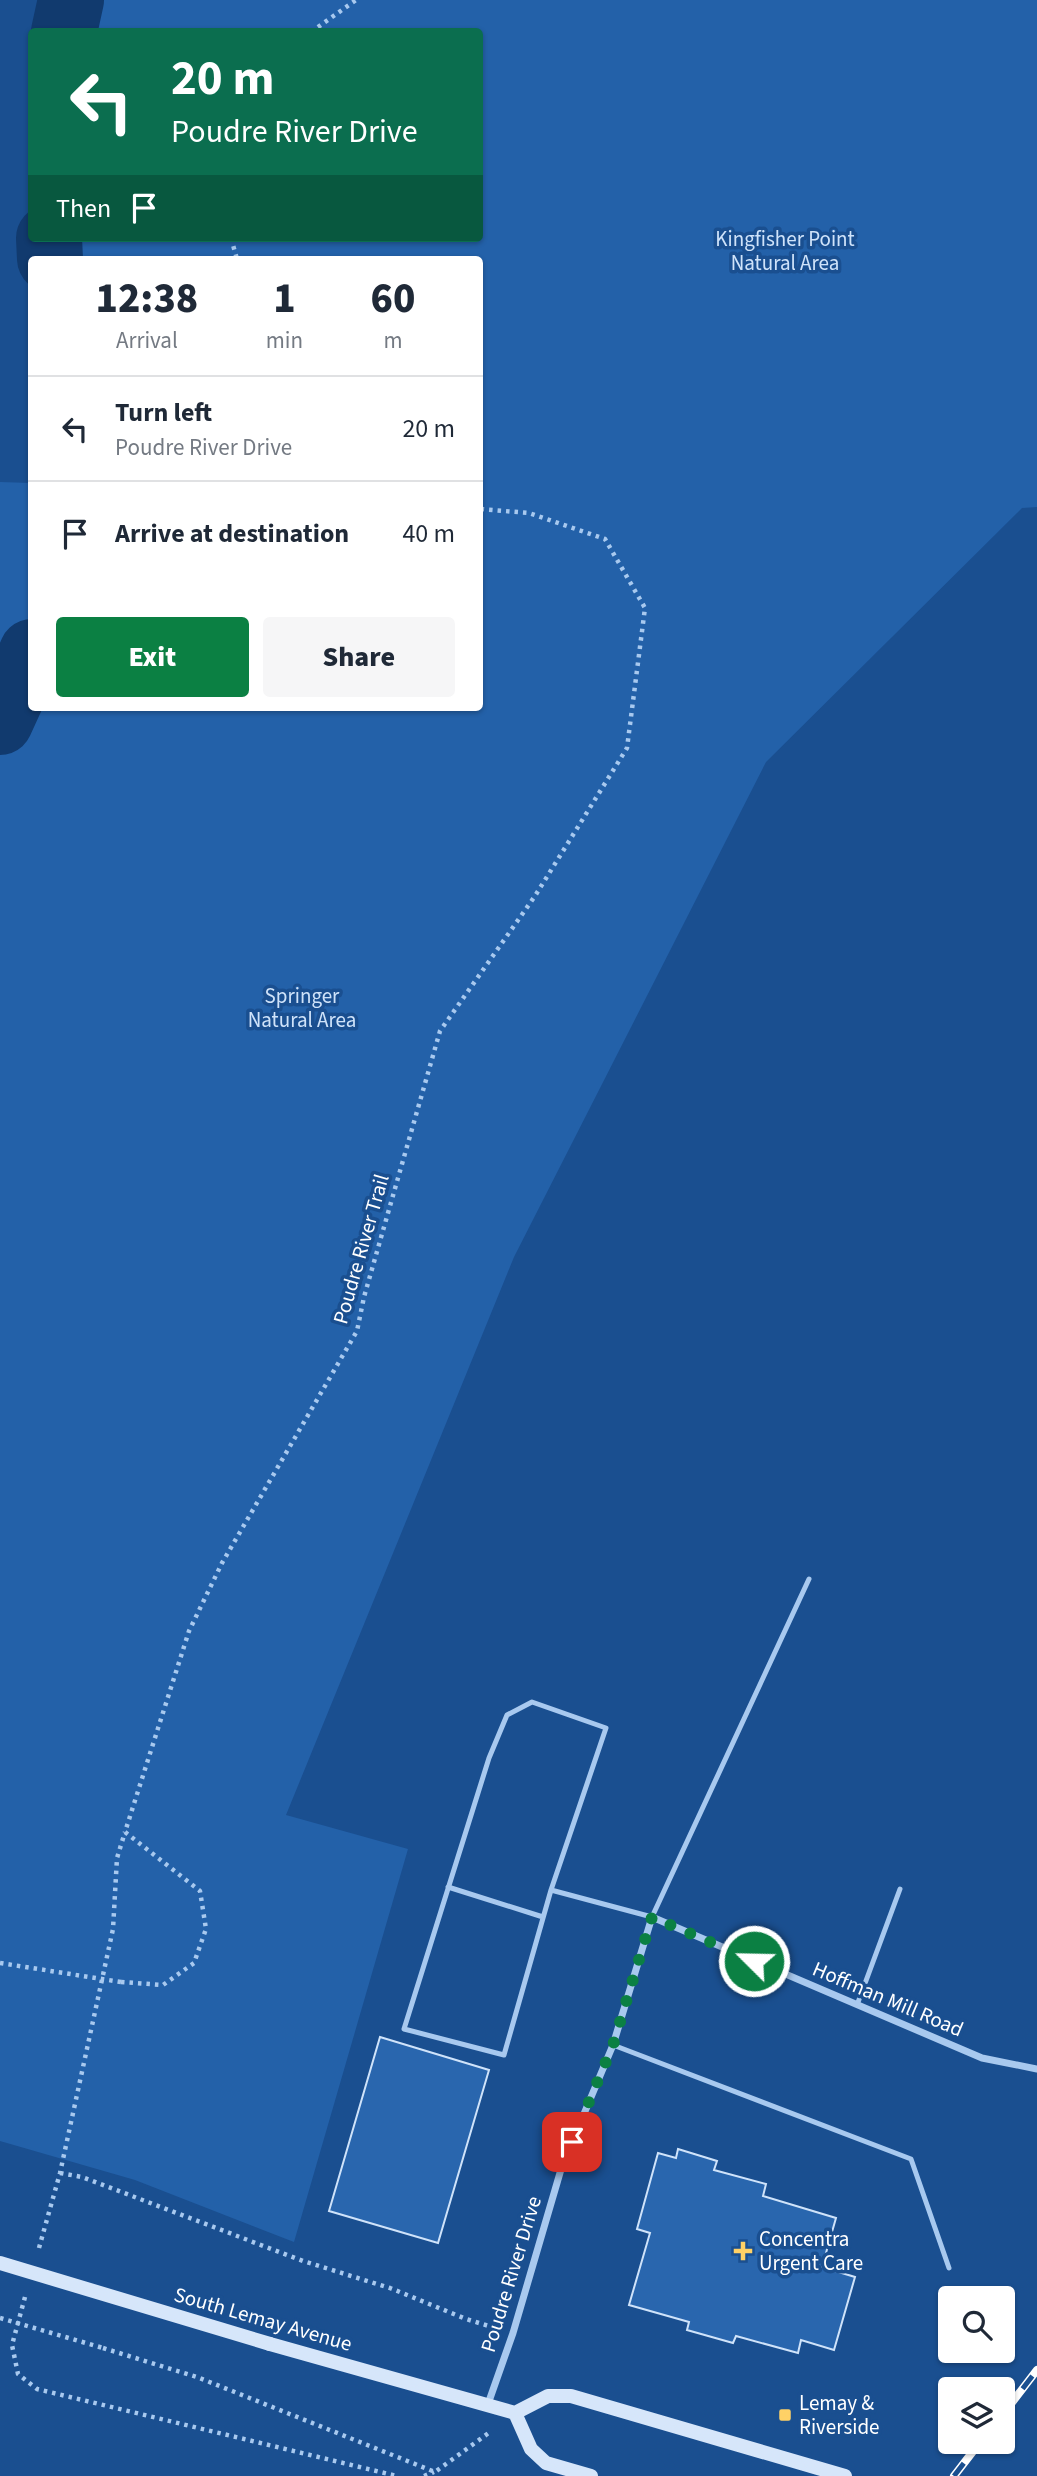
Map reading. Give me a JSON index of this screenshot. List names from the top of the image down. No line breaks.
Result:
{"streets":{"main road":["South Lemay Avenue"],"street":["Hoffman Mill Road","Poudre River Drive"],"path":["Poudre River Trail"]},"crossings":[["Hoffman Mill Road","Poudre River Drive"],["Poudre River Drive","South Lemay Avenue"]],"parks":["Kingfisher Point Natural Area","Springer Natural Area"],"places":{"health":["Concentra Urgent Care"],"transit":["Lemay & Riverside"]},"page":{"turn":["20 m","Poudre River Drive"],"then":"Then","eta":["12:38","Arrival","1","min","60","m"],"list":[{"name":"Turn left","note":"Poudre River Drive","value":"20 m"},{"name":"Arrive at destination","value":"40 m"}],"buttons":["Exit","Share"]}}
